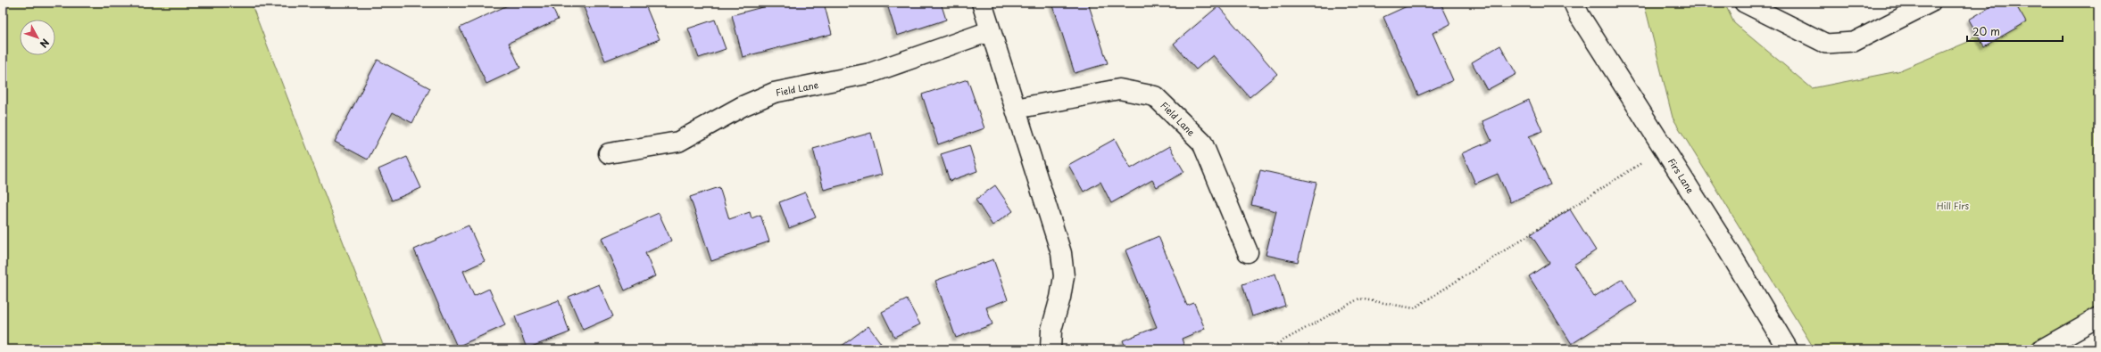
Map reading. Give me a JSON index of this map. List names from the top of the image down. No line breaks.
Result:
{"streets":{"street":["Field Lane","Firs Lane"]},"parks":["Hill Firs"],"scale_bar":"20 m","north":"bottom right"}
